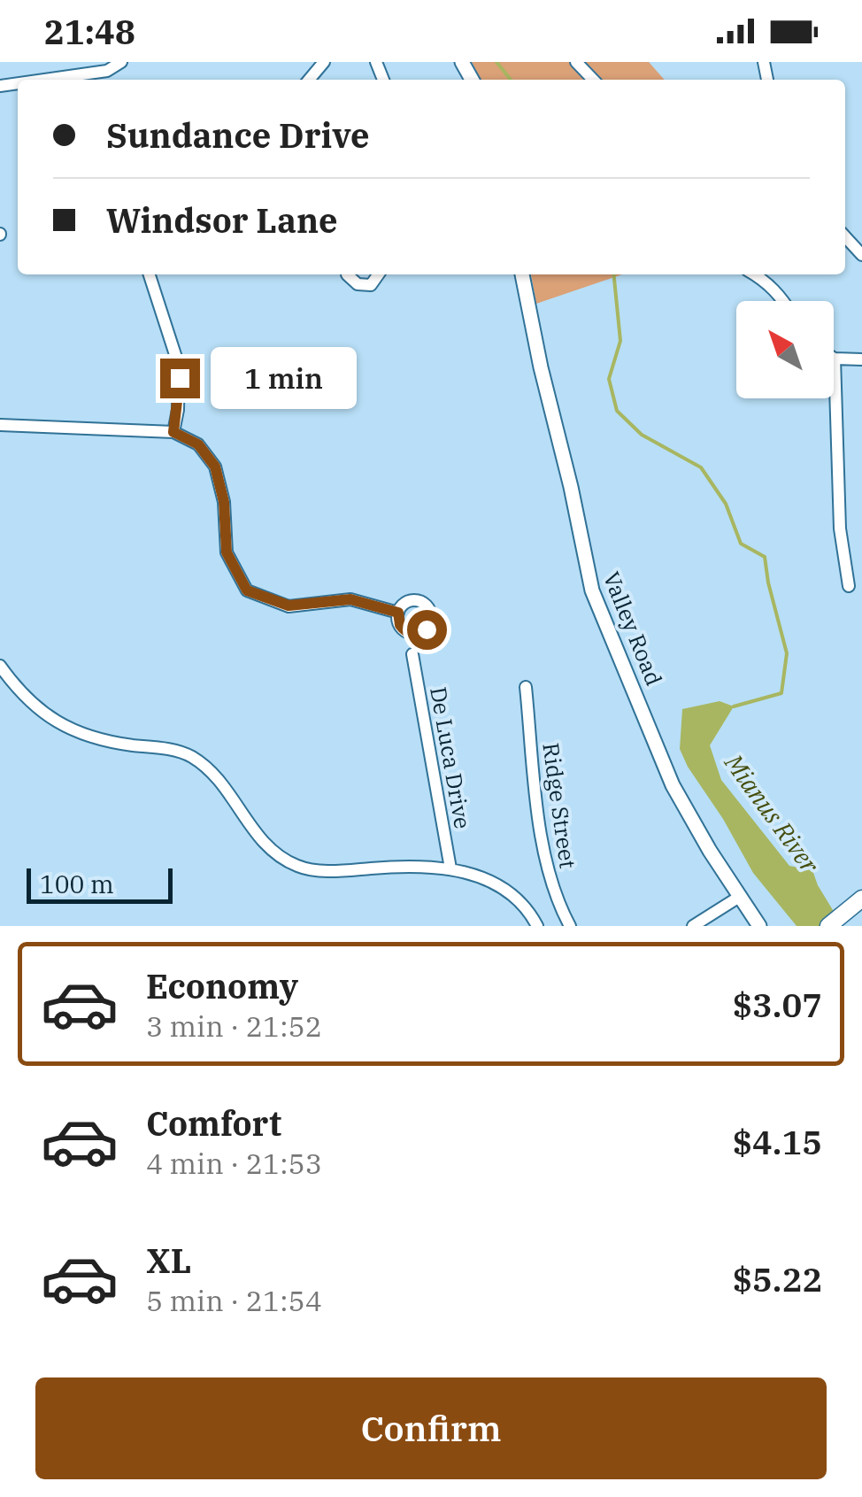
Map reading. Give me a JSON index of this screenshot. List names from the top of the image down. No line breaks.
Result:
{"streets":{"street":["Valley Road","De Luca Drive","Ridge Street"]},"water":["Mianus River"],"scale_bar":"100 m","north":"top left","page":{"status":"21:48","banner":["Sundance Drive","Windsor Lane"],"bubble":"1 min","scale":"100 m","list":[{"name":"Economy","note":"3 min · 21:52","value":"$3.07"},{"name":"Comfort","note":"4 min · 21:53","value":"$4.15"},{"name":"XL","note":"5 min · 21:54","value":"$5.22"}],"buttons":"Confirm"}}
